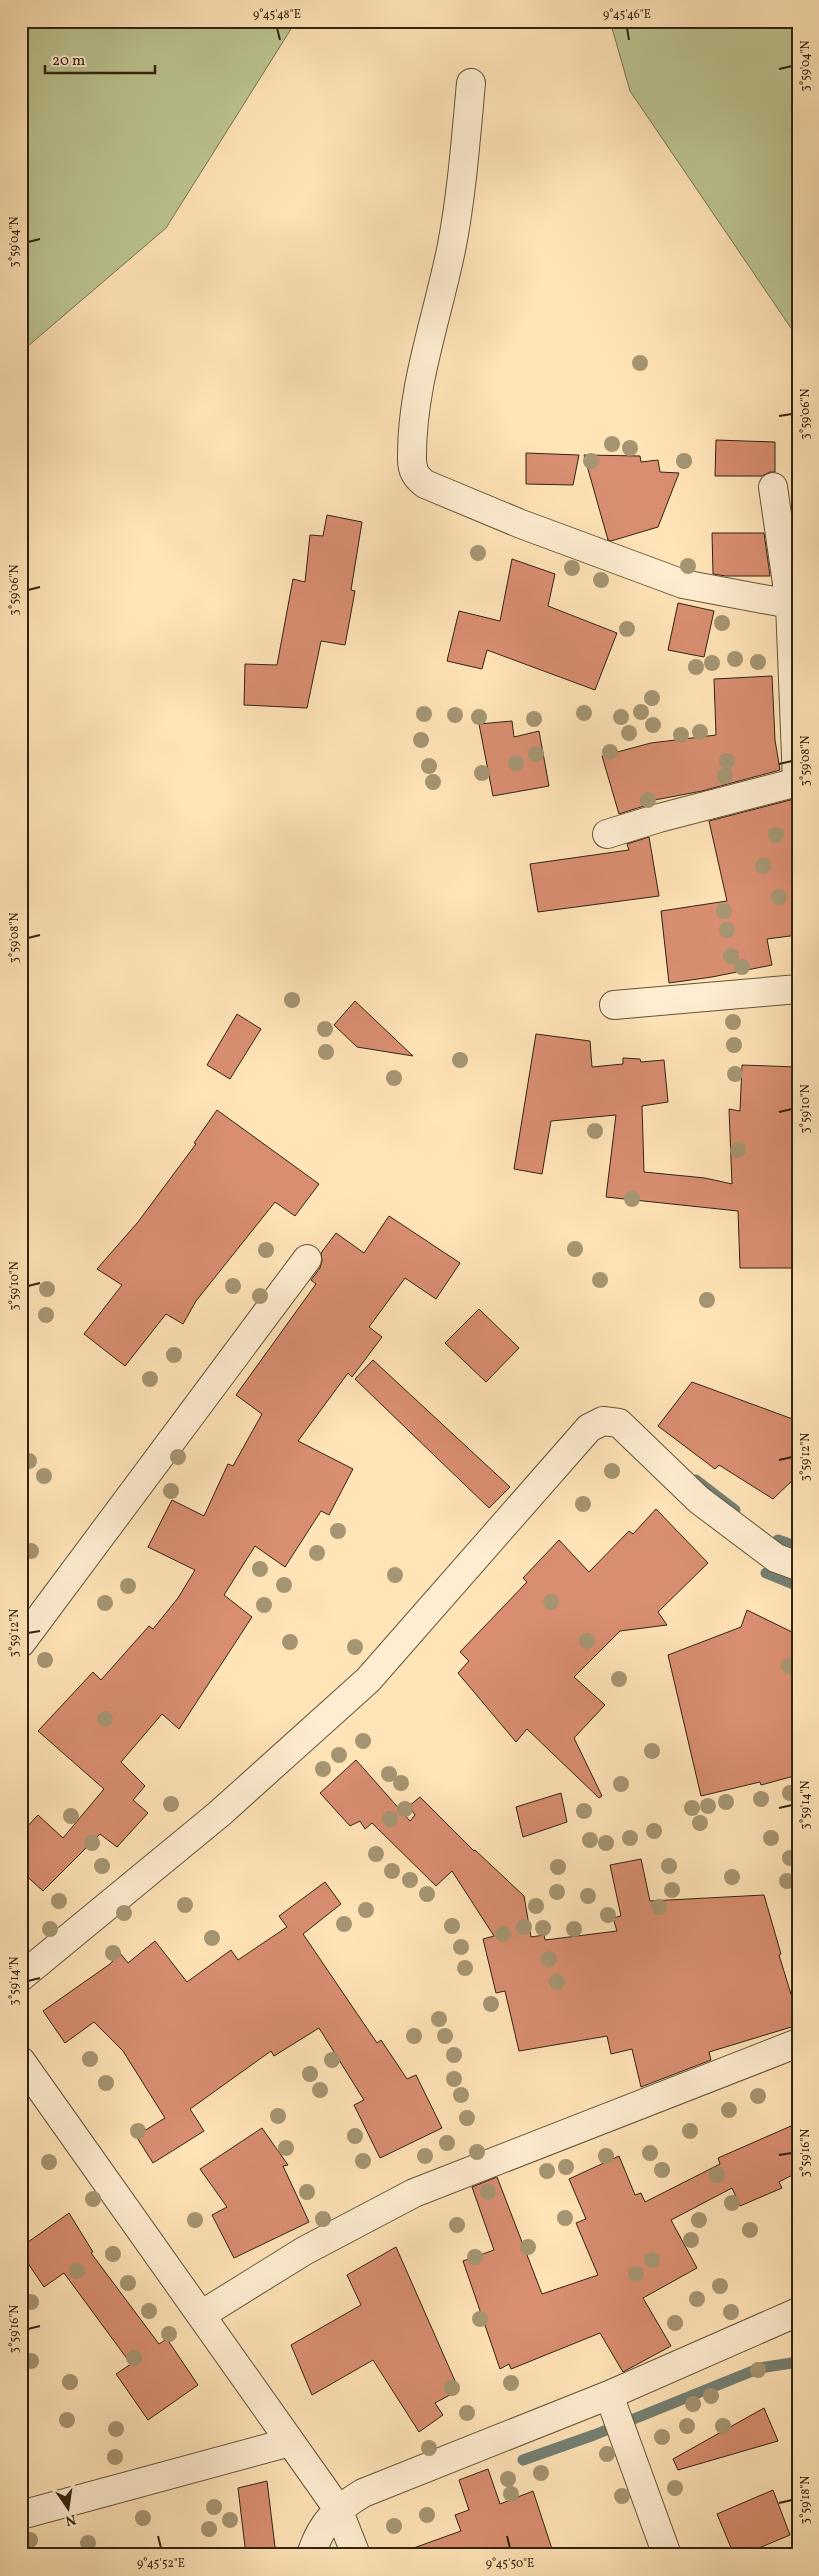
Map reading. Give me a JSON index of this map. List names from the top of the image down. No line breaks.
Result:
{"scale_bar":"20 m","north":"bottom","coordinates":["9°45'48\"E","9°45'46\"E","3°59'04\"N","3°59'06\"N","3°59'08\"N","3°59'10\"N","3°59'12\"N","3°59'14\"N","3°59'16\"N","3°59'18\"N","9°45'52\"E","9°45'50\"E"]}
